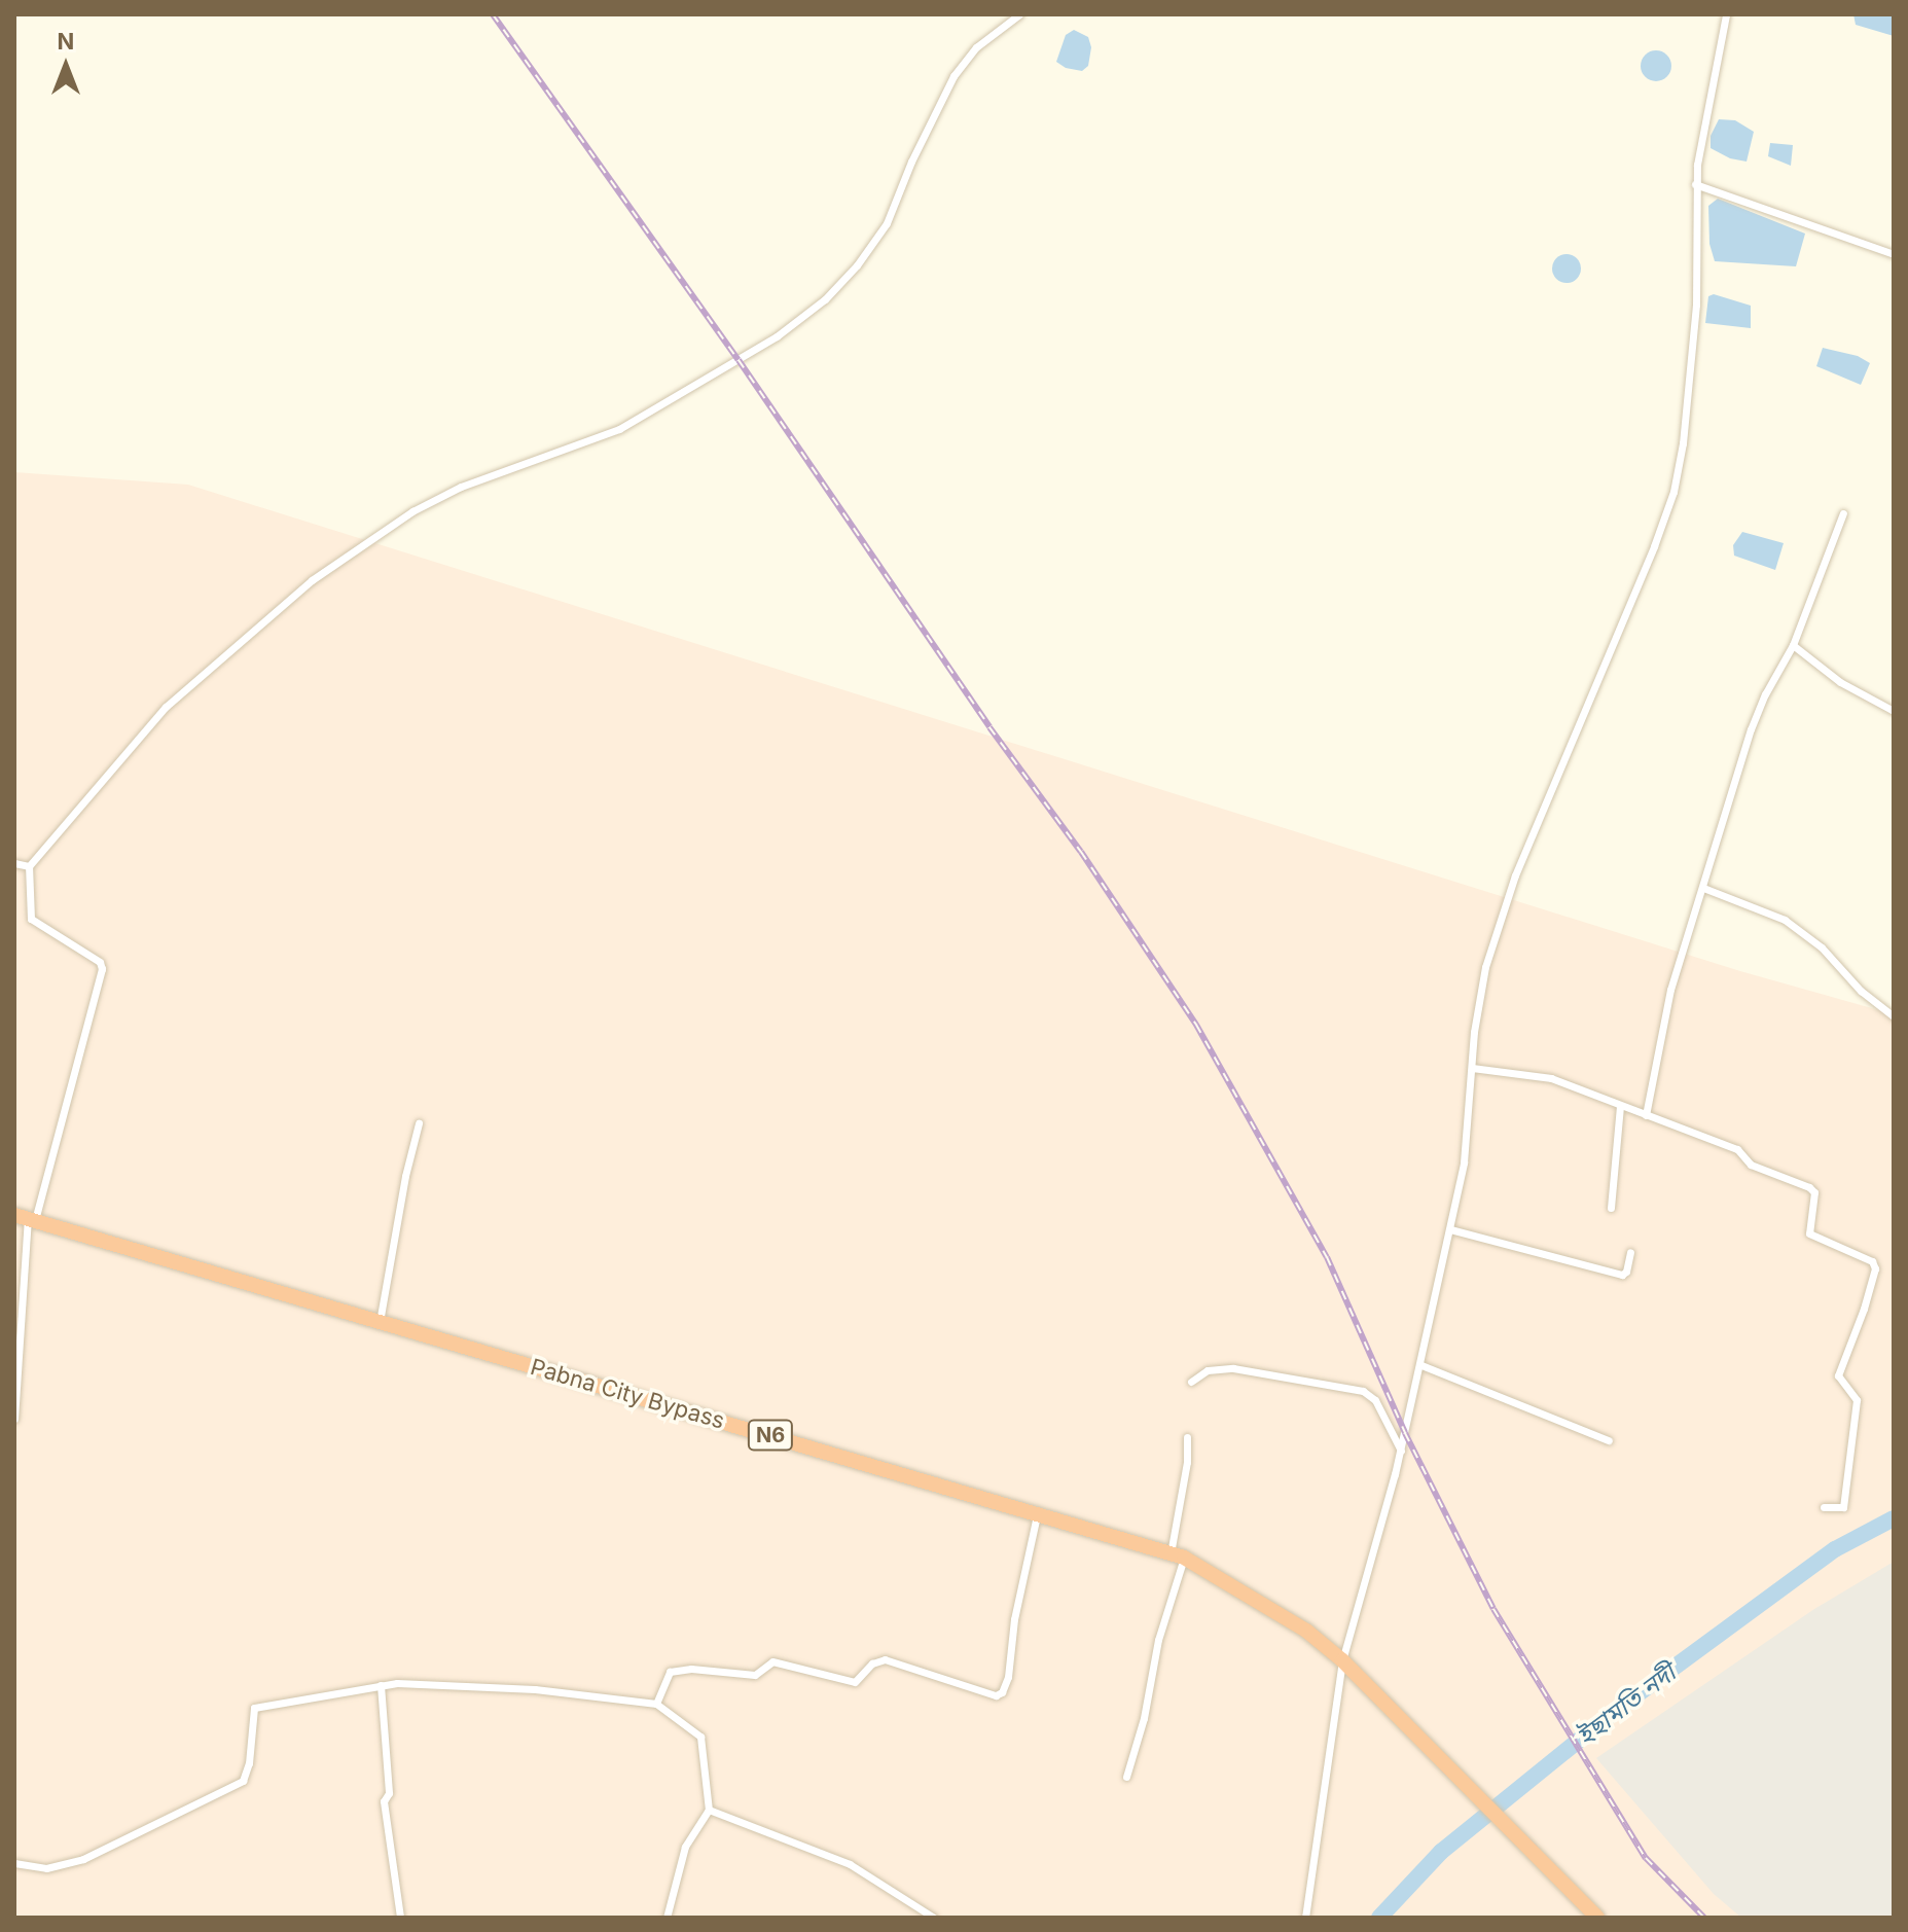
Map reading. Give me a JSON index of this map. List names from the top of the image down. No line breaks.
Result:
{"streets":{"highway":["Pabna City Bypass","N6"]},"water":["ইছামতি নদী"],"north":"top"}
